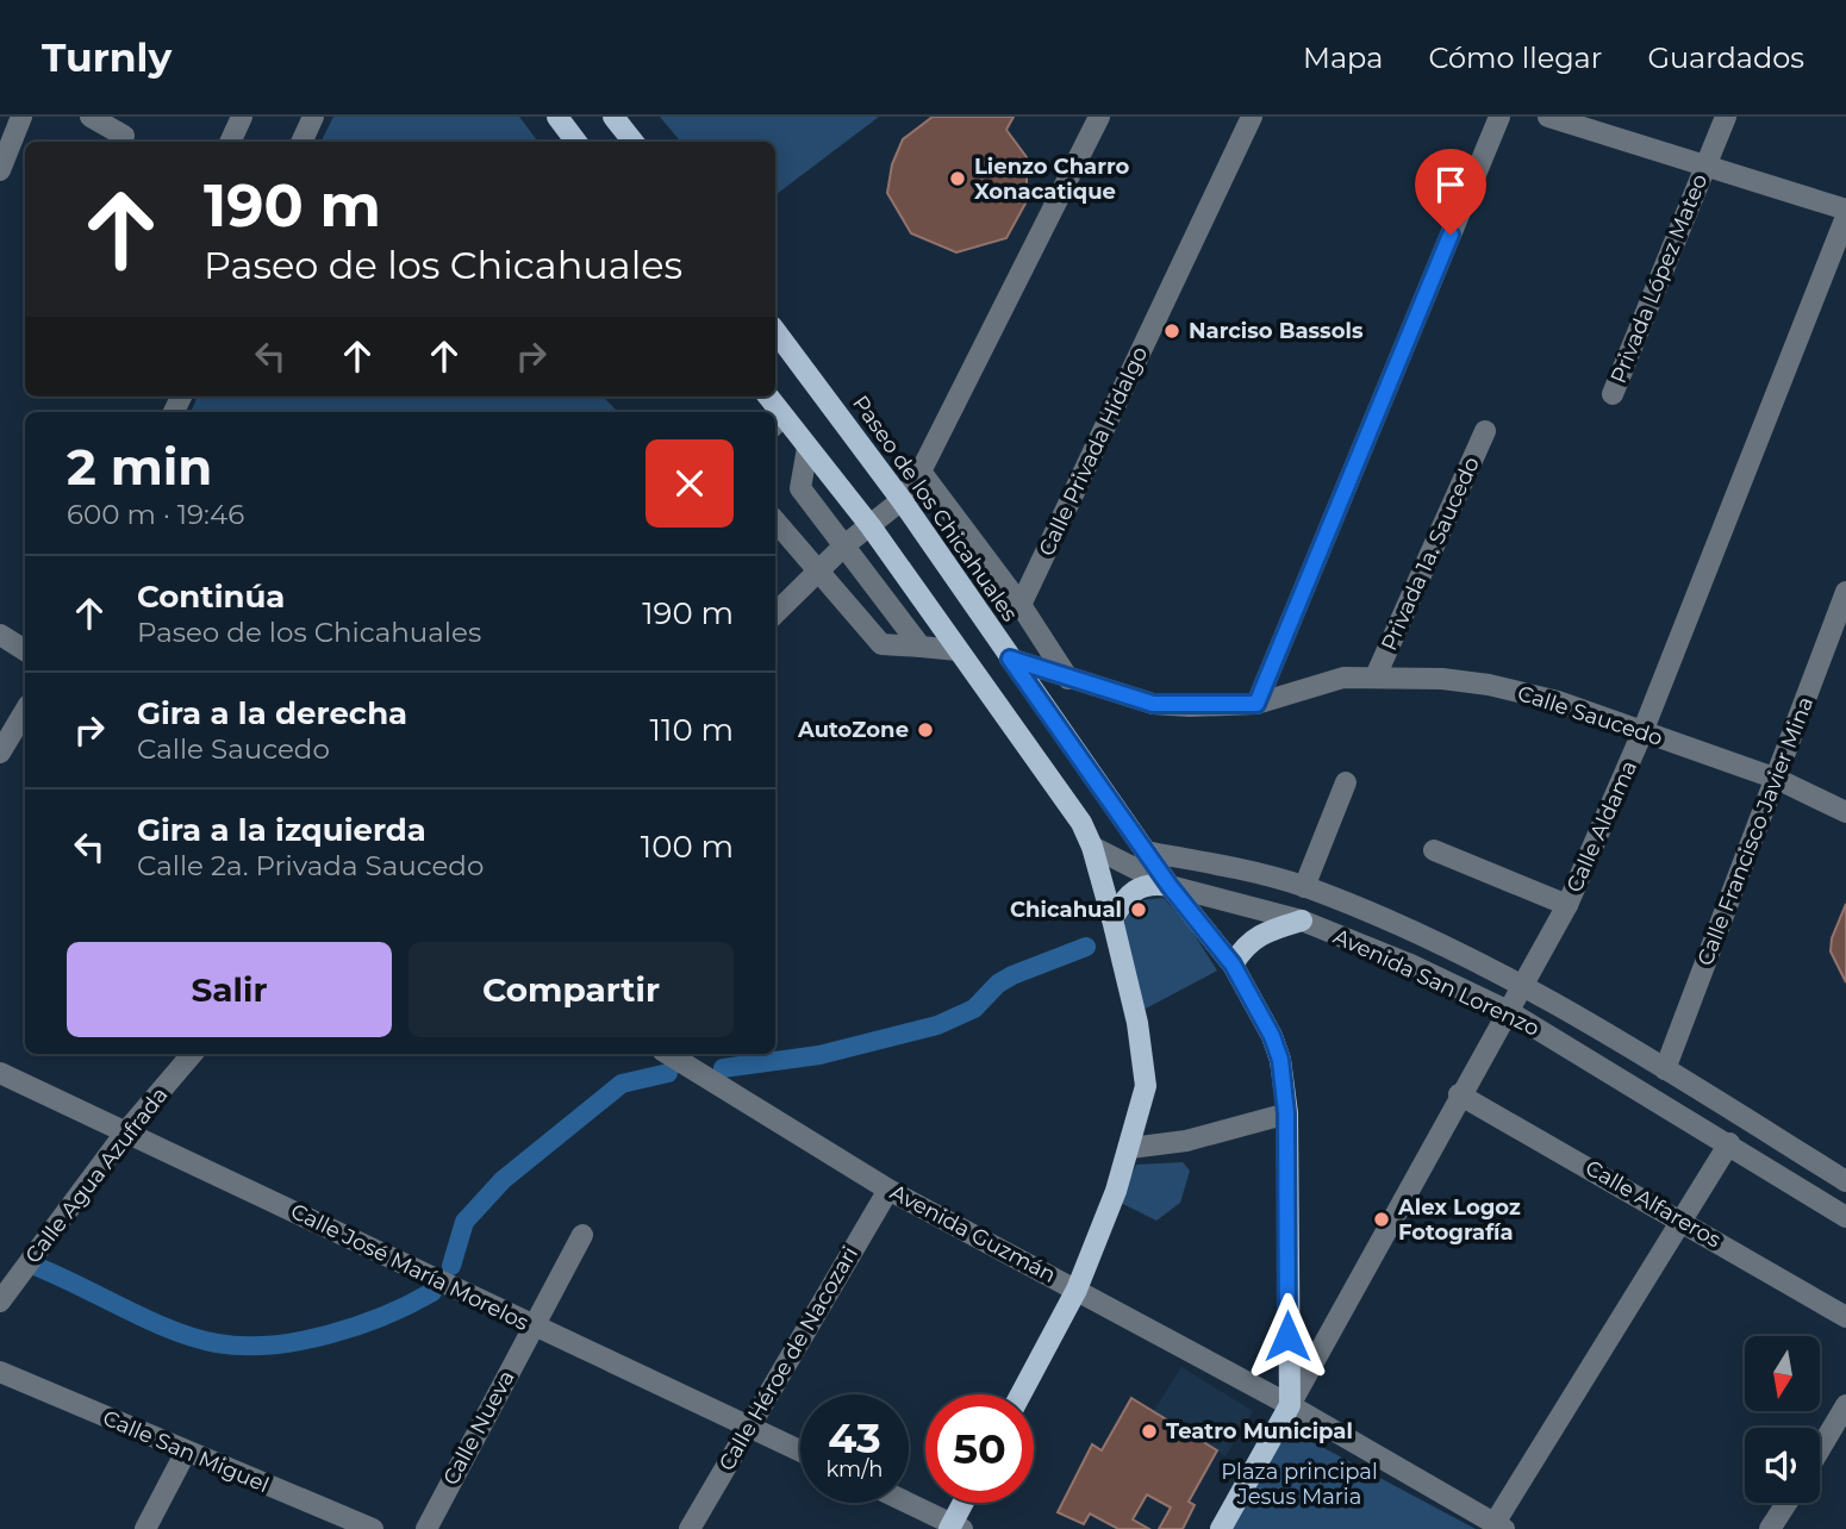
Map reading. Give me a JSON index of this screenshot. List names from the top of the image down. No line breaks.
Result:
{"streets":{"main road":["Paseo de los Chicahuales"],"street":["Privada López Mateo","Calle Privada Hidalgo","Privada 1a. Saucedo","Calle Saucedo","Calle Aldama","Calle Francisco Javier Mina","Avenida San Lorenzo","Calle Agua Azufrada","Calle Alfareros","Avenida Guzmán","Calle José María Morelos","Calle Héroe de Nacozari","Calle Nueva","Calle San Miguel"]},"crossings":[["Calle Privada Hidalgo","Paseo de los Chicahuales"],["Paseo de los Chicahuales","Calle Saucedo"],["Paseo de los Chicahuales","Calle Aldama"],["Paseo de los Chicahuales","Avenida San Lorenzo"],["Paseo de los Chicahuales","Avenida Guzmán"],["Privada 1a. Saucedo","Calle Saucedo"],["Calle Saucedo","Calle Aldama"],["Calle Saucedo","Calle Francisco Javier Mina"],["Calle Aldama","Avenida San Lorenzo"],["Calle Aldama","Calle Alfareros"],["Calle Aldama","Avenida Guzmán"],["Calle Francisco Javier Mina","Avenida San Lorenzo"],["Calle Agua Azufrada","Calle José María Morelos"],["Avenida Guzmán","Calle Héroe de Nacozari"],["Calle José María Morelos","Calle Héroe de Nacozari"],["Calle José María Morelos","Calle Nueva"]],"parks":["Plaza principal Jesus Maria"],"places":["Lienzo Charro Xonacatique","Narciso Bassols","AutoZone","Chicahual","Alex Logoz Fotografía","Teatro Municipal"],"north":"bottom","page":{"header":"Turnly","nav":["Mapa","Cómo llegar","Guardados"],"turn":["190 m","Paseo de los Chicahuales"],"heading":["2 min","600 m · 19:46"],"list":[{"name":"Continúa","note":"Paseo de los Chicahuales","value":"190 m"},{"name":"Gira a la derecha","note":"Calle Saucedo","value":"110 m"},{"name":"Gira a la izquierda","note":"Calle 2a. Privada Saucedo","value":"100 m"}],"buttons":["Salir","Compartir"],"speed":"43 km/h","limit":"50"}}
